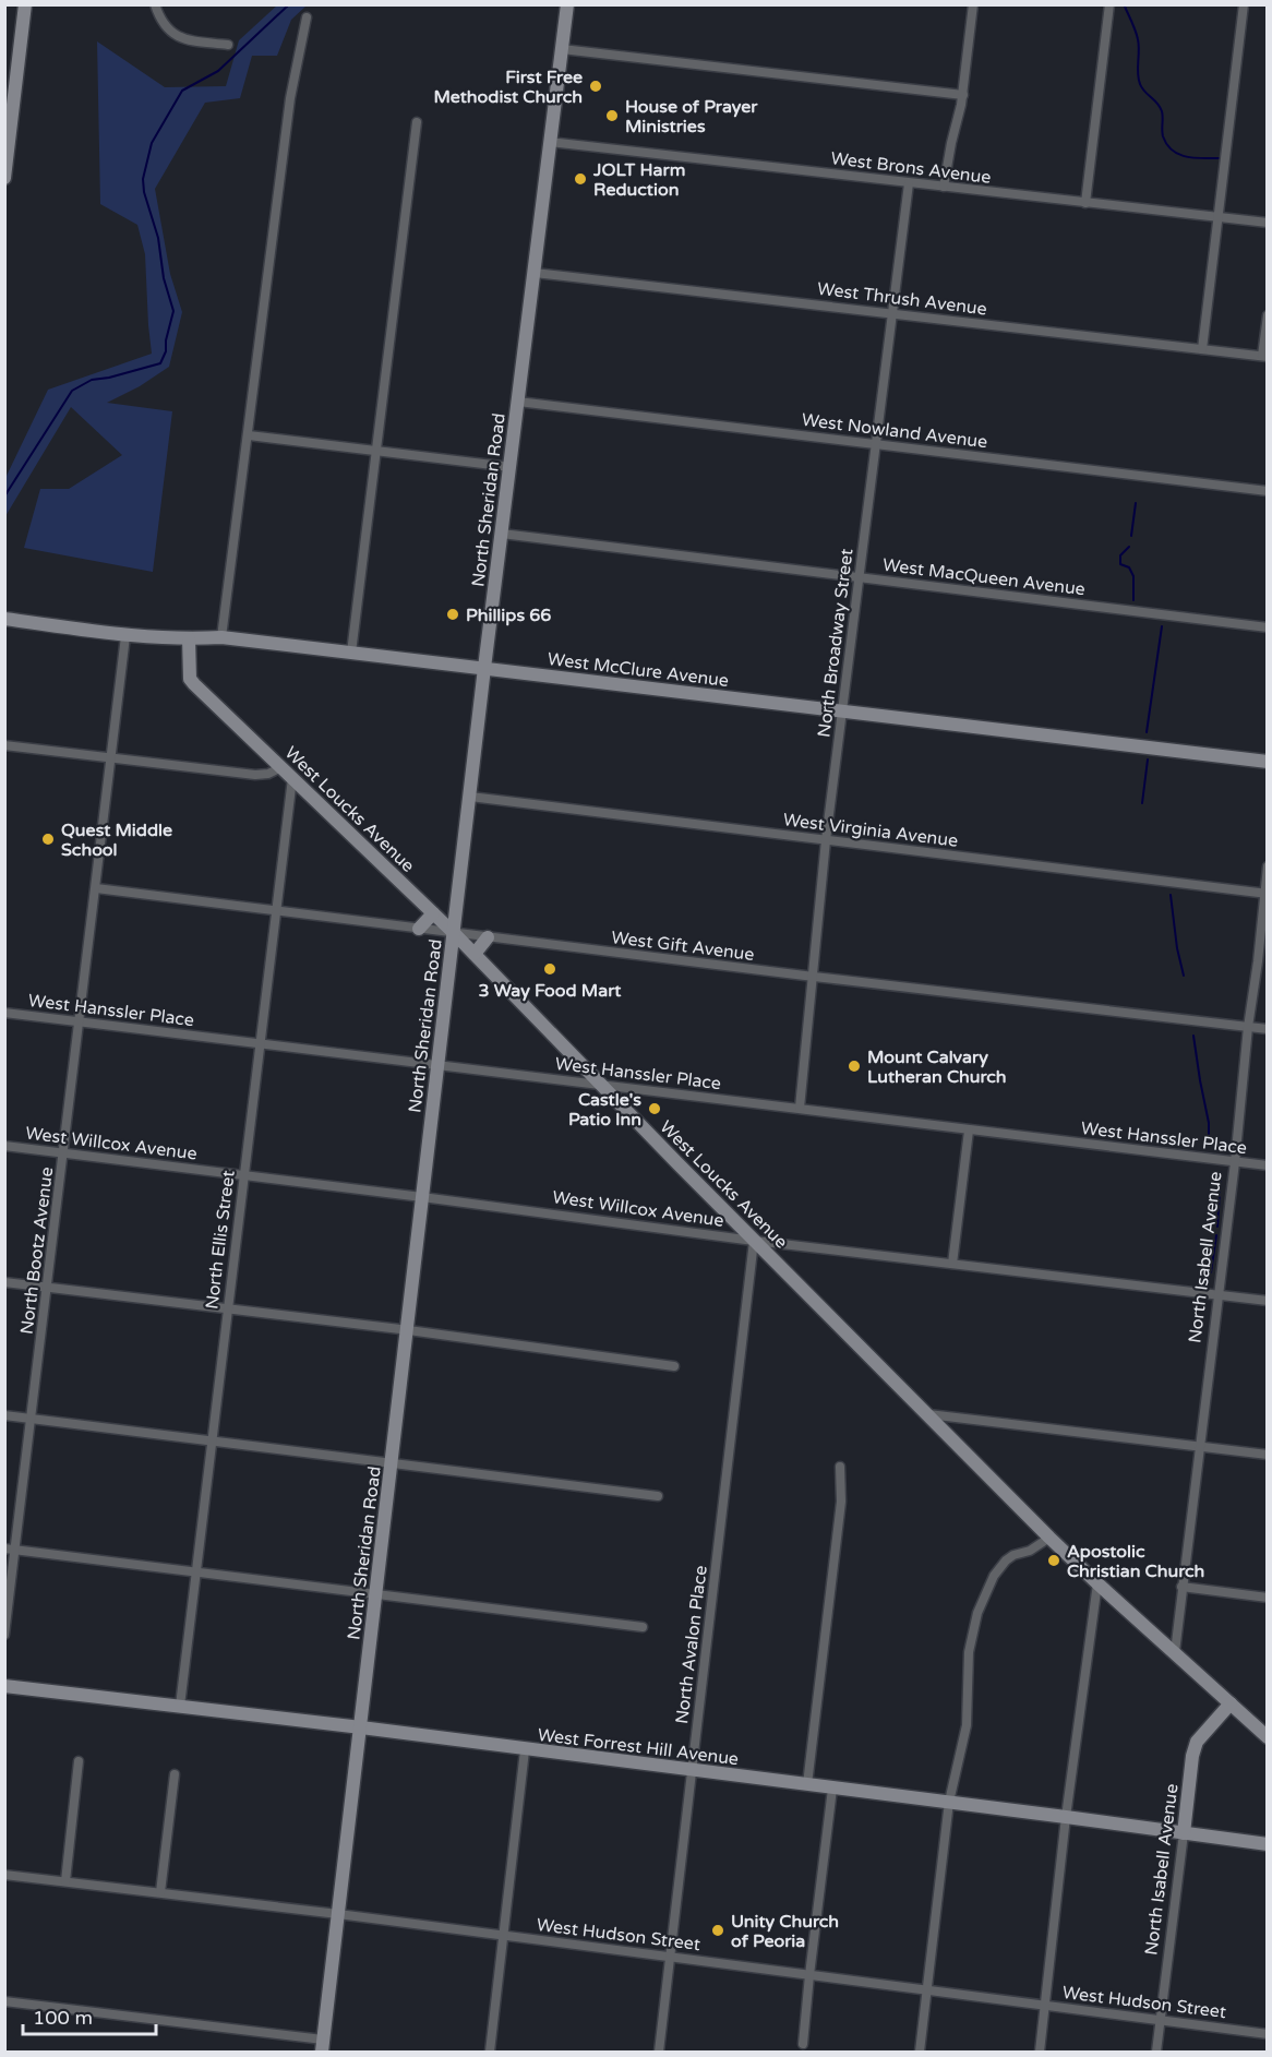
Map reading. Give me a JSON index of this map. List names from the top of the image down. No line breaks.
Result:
{"streets":{"main road":["North Sheridan Road","West McClure Avenue","West Loucks Avenue","North Isabell Avenue","West Forrest Hill Avenue"],"street":["West Brons Avenue","West Thrush Avenue","West Nowland Avenue","West MacQueen Avenue","North Broadway Street","West Virginia Avenue","West Gift Avenue","West Hanssler Place","West Willcox Avenue","North Ellis Street","North Bootz Avenue","North Avalon Place","West Hudson Street"]},"crossings":[["West Brons Avenue","North Sheridan Road"],["West Brons Avenue","North Broadway Street"],["West Thrush Avenue","North Sheridan Road"],["West Thrush Avenue","North Broadway Street"],["West Nowland Avenue","North Sheridan Road"],["West Nowland Avenue","North Broadway Street"],["North Sheridan Road","West MacQueen Avenue"],["North Sheridan Road","West McClure Avenue"],["North Sheridan Road","West Loucks Avenue"],["North Sheridan Road","West Virginia Avenue"],["North Sheridan Road","West Gift Avenue"],["North Sheridan Road","West Hanssler Place"],["North Sheridan Road","West Willcox Avenue"],["North Sheridan Road","West Forrest Hill Avenue"],["North Sheridan Road","West Hudson Street"],["West MacQueen Avenue","North Broadway Street"],["North Broadway Street","West McClure Avenue"],["North Broadway Street","West Virginia Avenue"],["North Broadway Street","West Gift Avenue"],["North Broadway Street","West Hanssler Place"],["West McClure Avenue","West Loucks Avenue"],["West McClure Avenue","North Bootz Avenue"],["West Loucks Avenue","West Gift Avenue"],["West Loucks Avenue","West Hanssler Place"],["West Loucks Avenue","West Willcox Avenue"],["West Loucks Avenue","North Ellis Street"],["West Loucks Avenue","North Isabell Avenue"],["West Loucks Avenue","North Avalon Place"],["West Virginia Avenue","North Isabell Avenue"],["West Gift Avenue","North Ellis Street"],["West Gift Avenue","North Bootz Avenue"],["West Gift Avenue","North Isabell Avenue"],["West Hanssler Place","North Ellis Street"],["West Hanssler Place","North Bootz Avenue"],["West Hanssler Place","North Isabell Avenue"],["West Willcox Avenue","North Ellis Street"],["West Willcox Avenue","North Bootz Avenue"],["West Willcox Avenue","North Isabell Avenue"],["West Willcox Avenue","North Avalon Place"],["North Ellis Street","West Forrest Hill Avenue"],["North Isabell Avenue","West Forrest Hill Avenue"],["North Isabell Avenue","West Hudson Street"],["North Avalon Place","West Forrest Hill Avenue"],["North Avalon Place","West Hudson Street"]],"places":["First Free Methodist Church","House of Prayer Ministries","JOLT Harm Reduction","Phillips 66","Quest Middle School","3 Way Food Mart","Mount Calvary Lutheran Church","Castle's Patio Inn","Apostolic Christian Church","Unity Church of Peoria"],"scale_bar":"100 m"}
